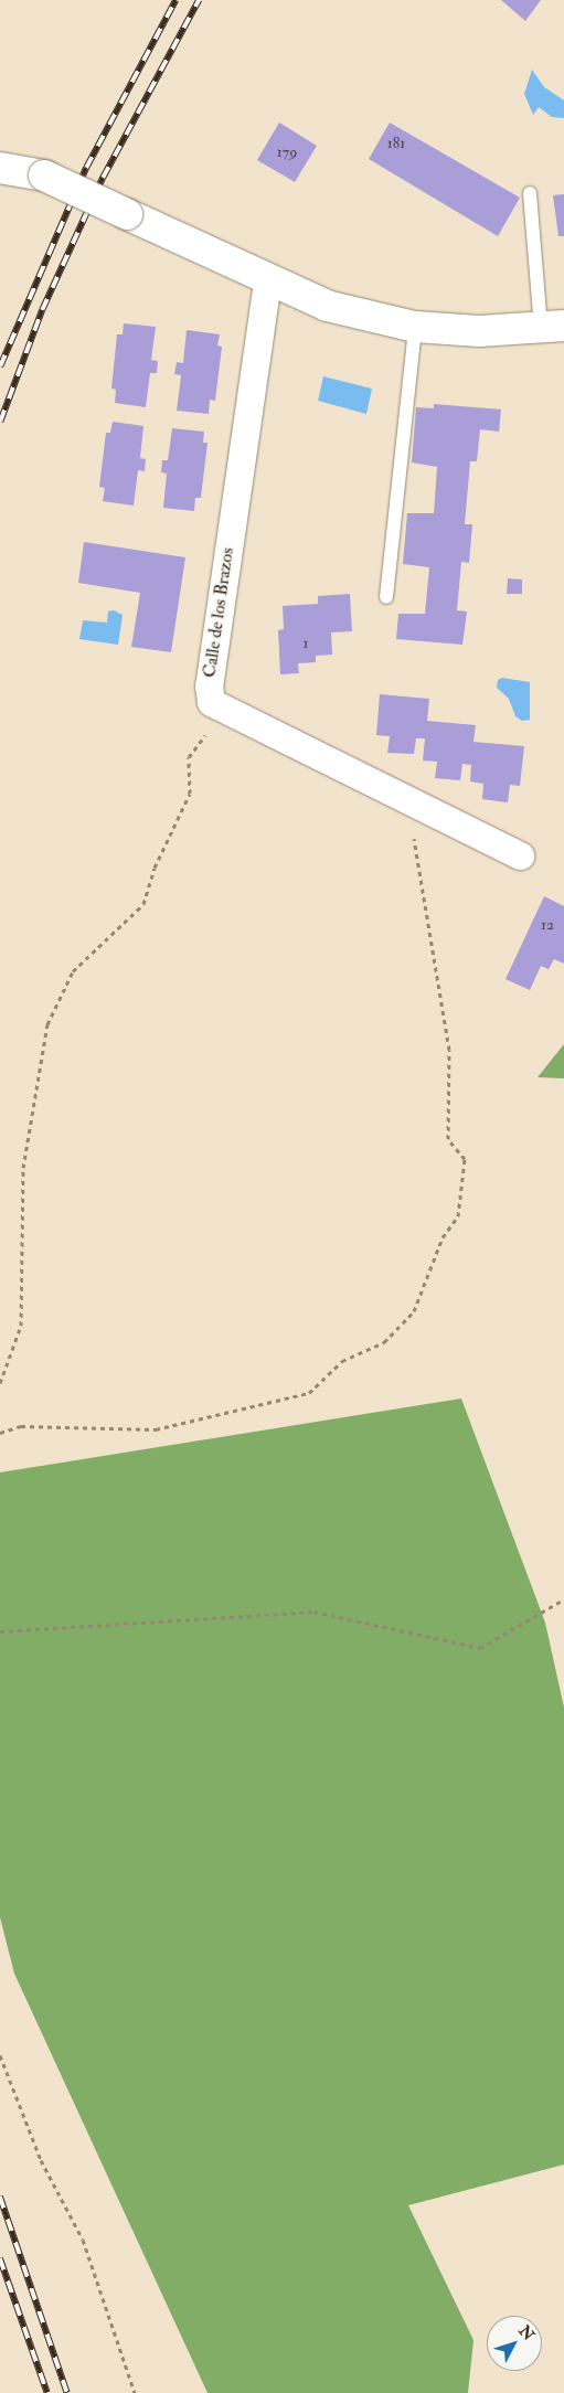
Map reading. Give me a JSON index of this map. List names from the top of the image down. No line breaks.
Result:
{"streets":{"street":["Calle de los Brazos"]},"house_numbers":["181","179","1","12"],"north":"top right"}
